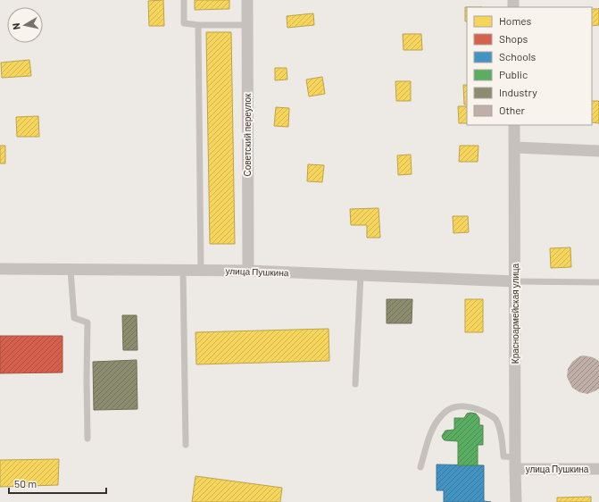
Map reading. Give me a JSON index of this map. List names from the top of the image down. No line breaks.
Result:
{"streets":{"street":["Советский переулок","улица Пушкина","Красноармейская улица"]},"crossings":[["Советский переулок","улица Пушкина"],["улица Пушкина","Красноармейская улица"]],"legend":["Homes","Shops","Schools","Public","Industry","Other"],"scale_bar":"50 m","north":"left"}
